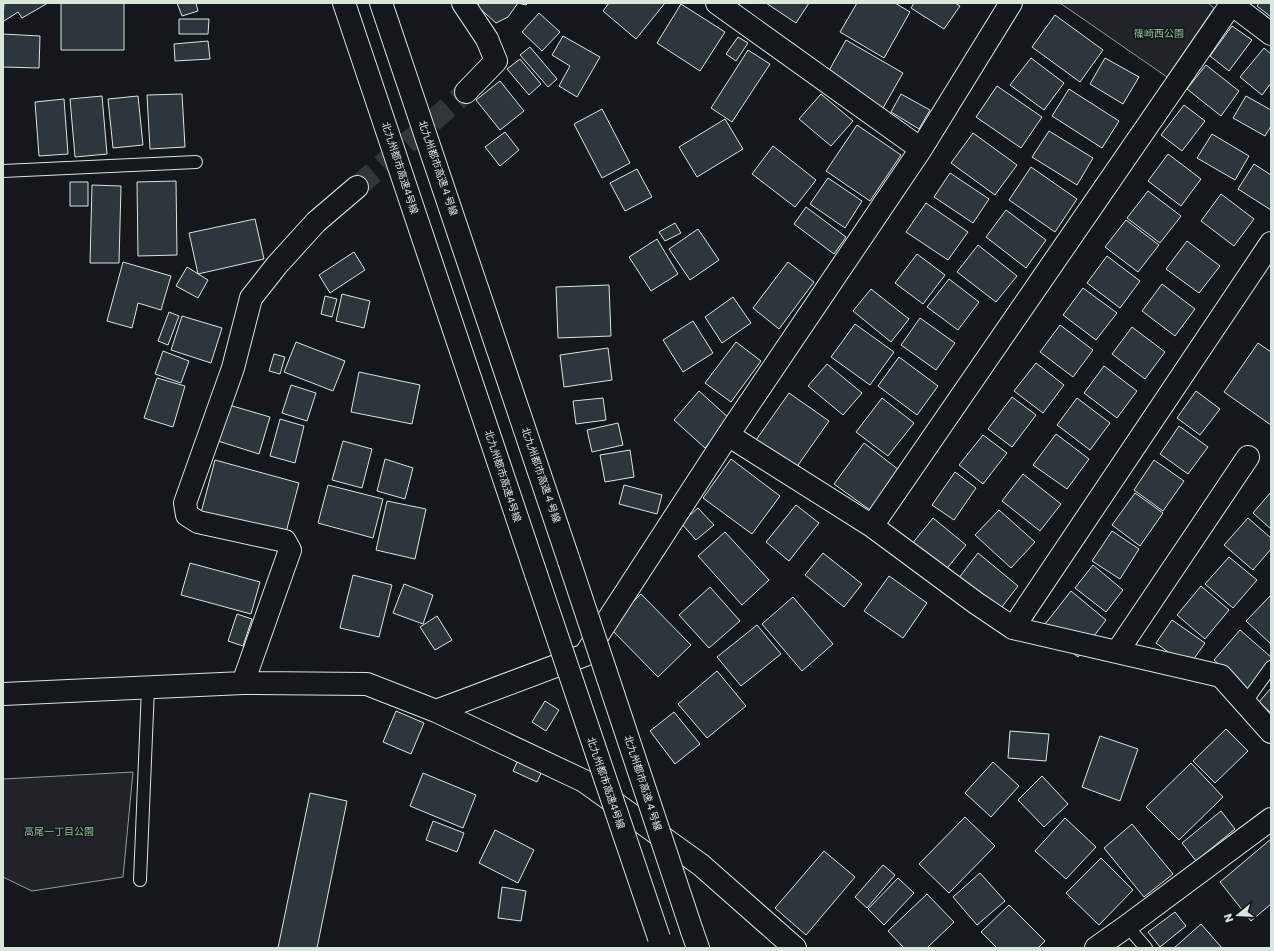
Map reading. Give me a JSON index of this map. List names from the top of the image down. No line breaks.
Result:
{"streets":{"main road":["北九州都市高速4号線","北九州都市高速４号線"]},"parks":["篠崎西公園","高尾一丁目公園"],"north":"left"}
